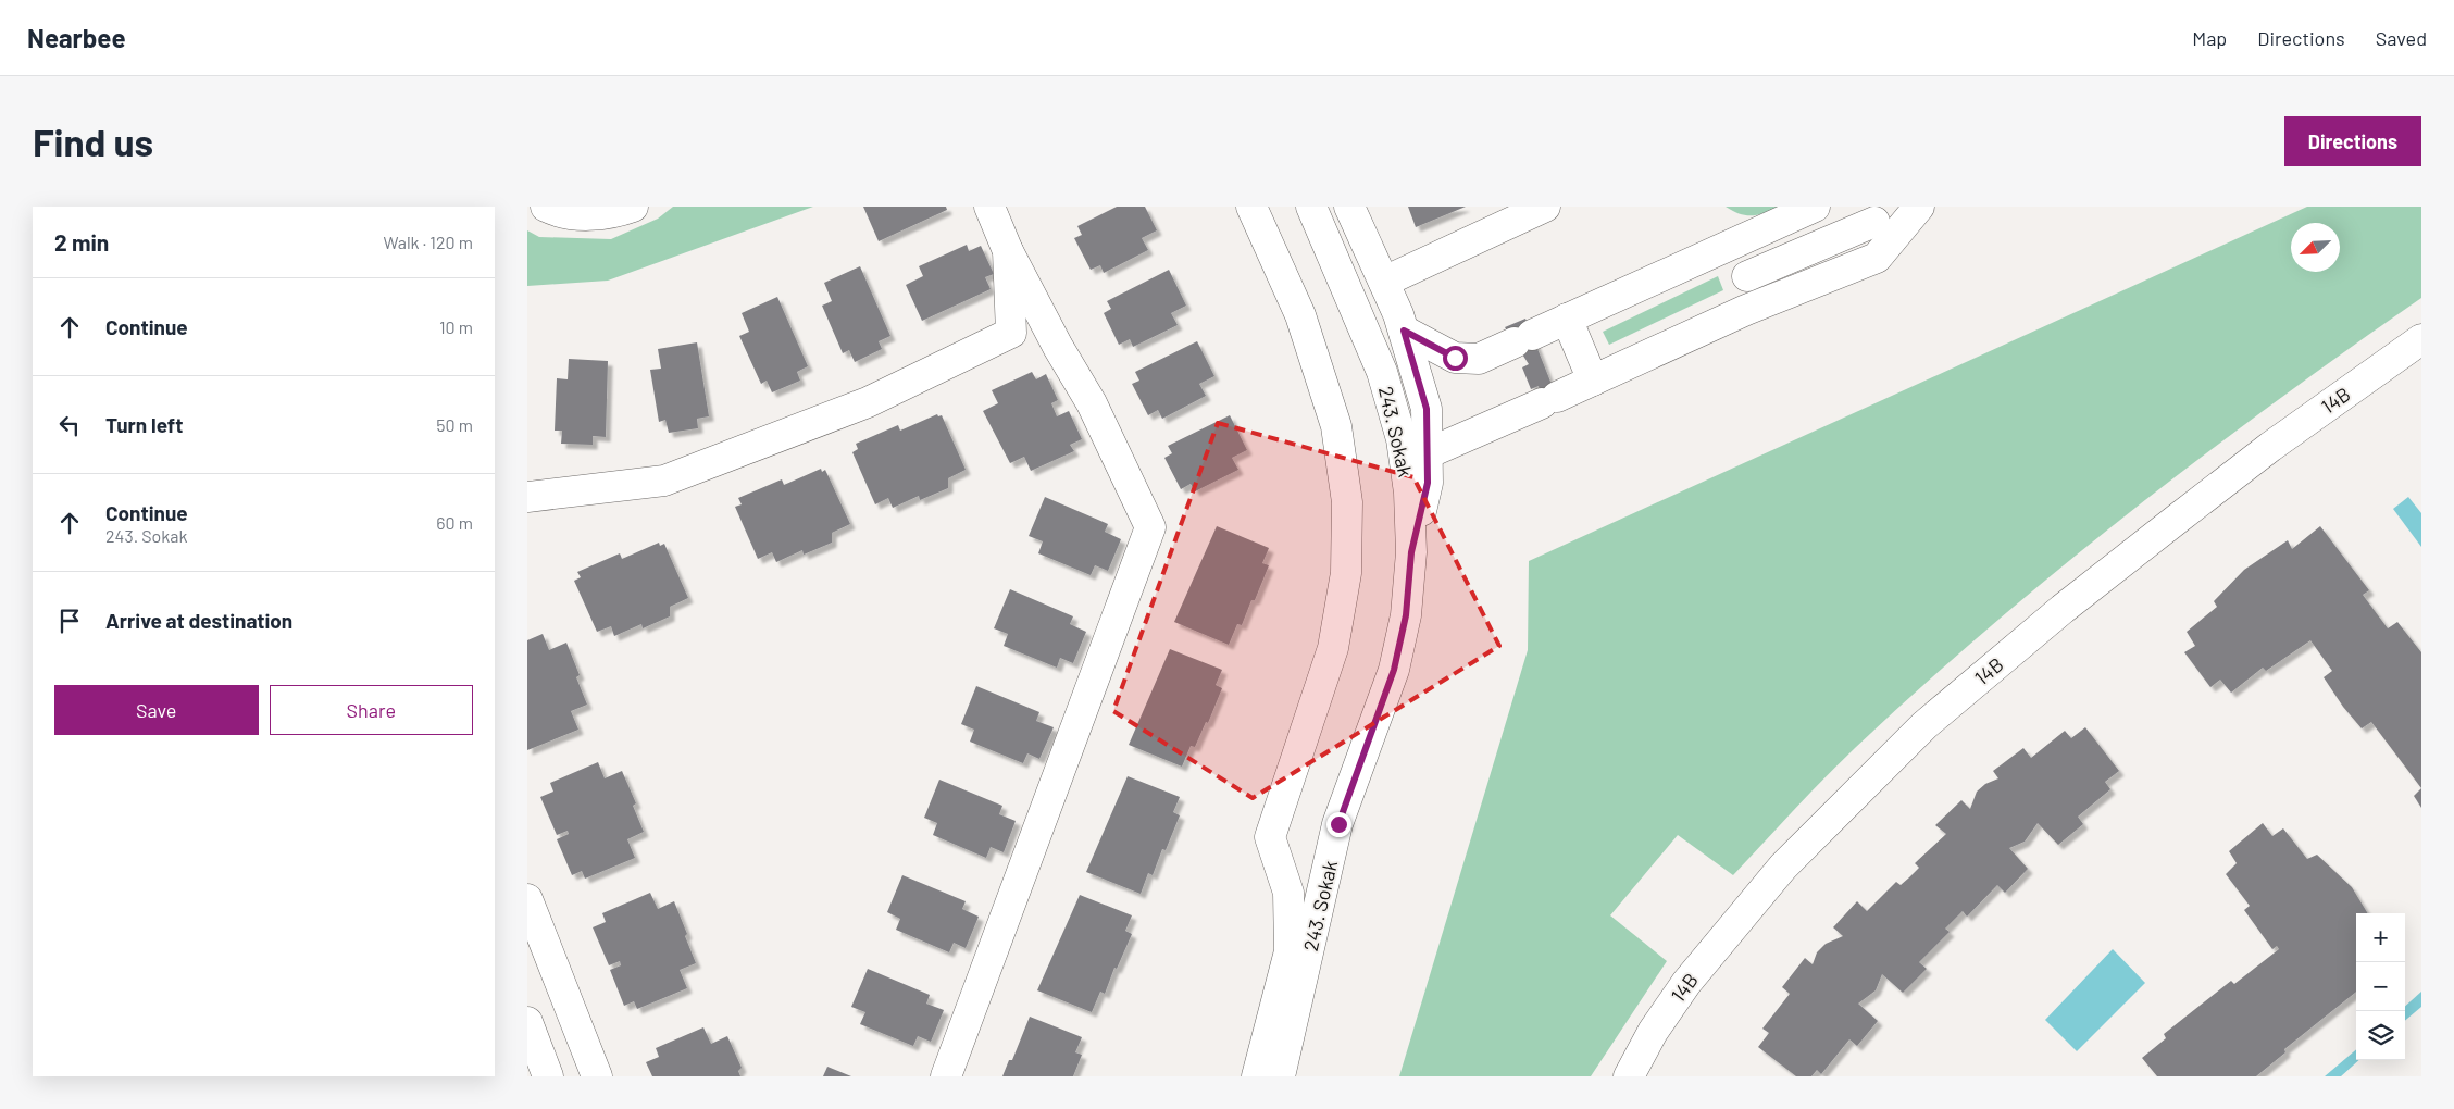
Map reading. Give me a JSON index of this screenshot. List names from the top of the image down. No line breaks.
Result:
{"streets":{"street":["14B","243. Sokak"]},"north":"bottom left","page":{"header":"Nearbee","nav":["Map","Directions","Saved"],"buttons":["Directions",["Save","Share"]],"title":"Find us","heading":["2 min","Walk · 120 m"],"list":[["Continue","10 m"],["Turn left","50 m"],["Continue","243. Sokak","60 m"],"Arrive at destination"],"map_buttons":["+","−"]}}
